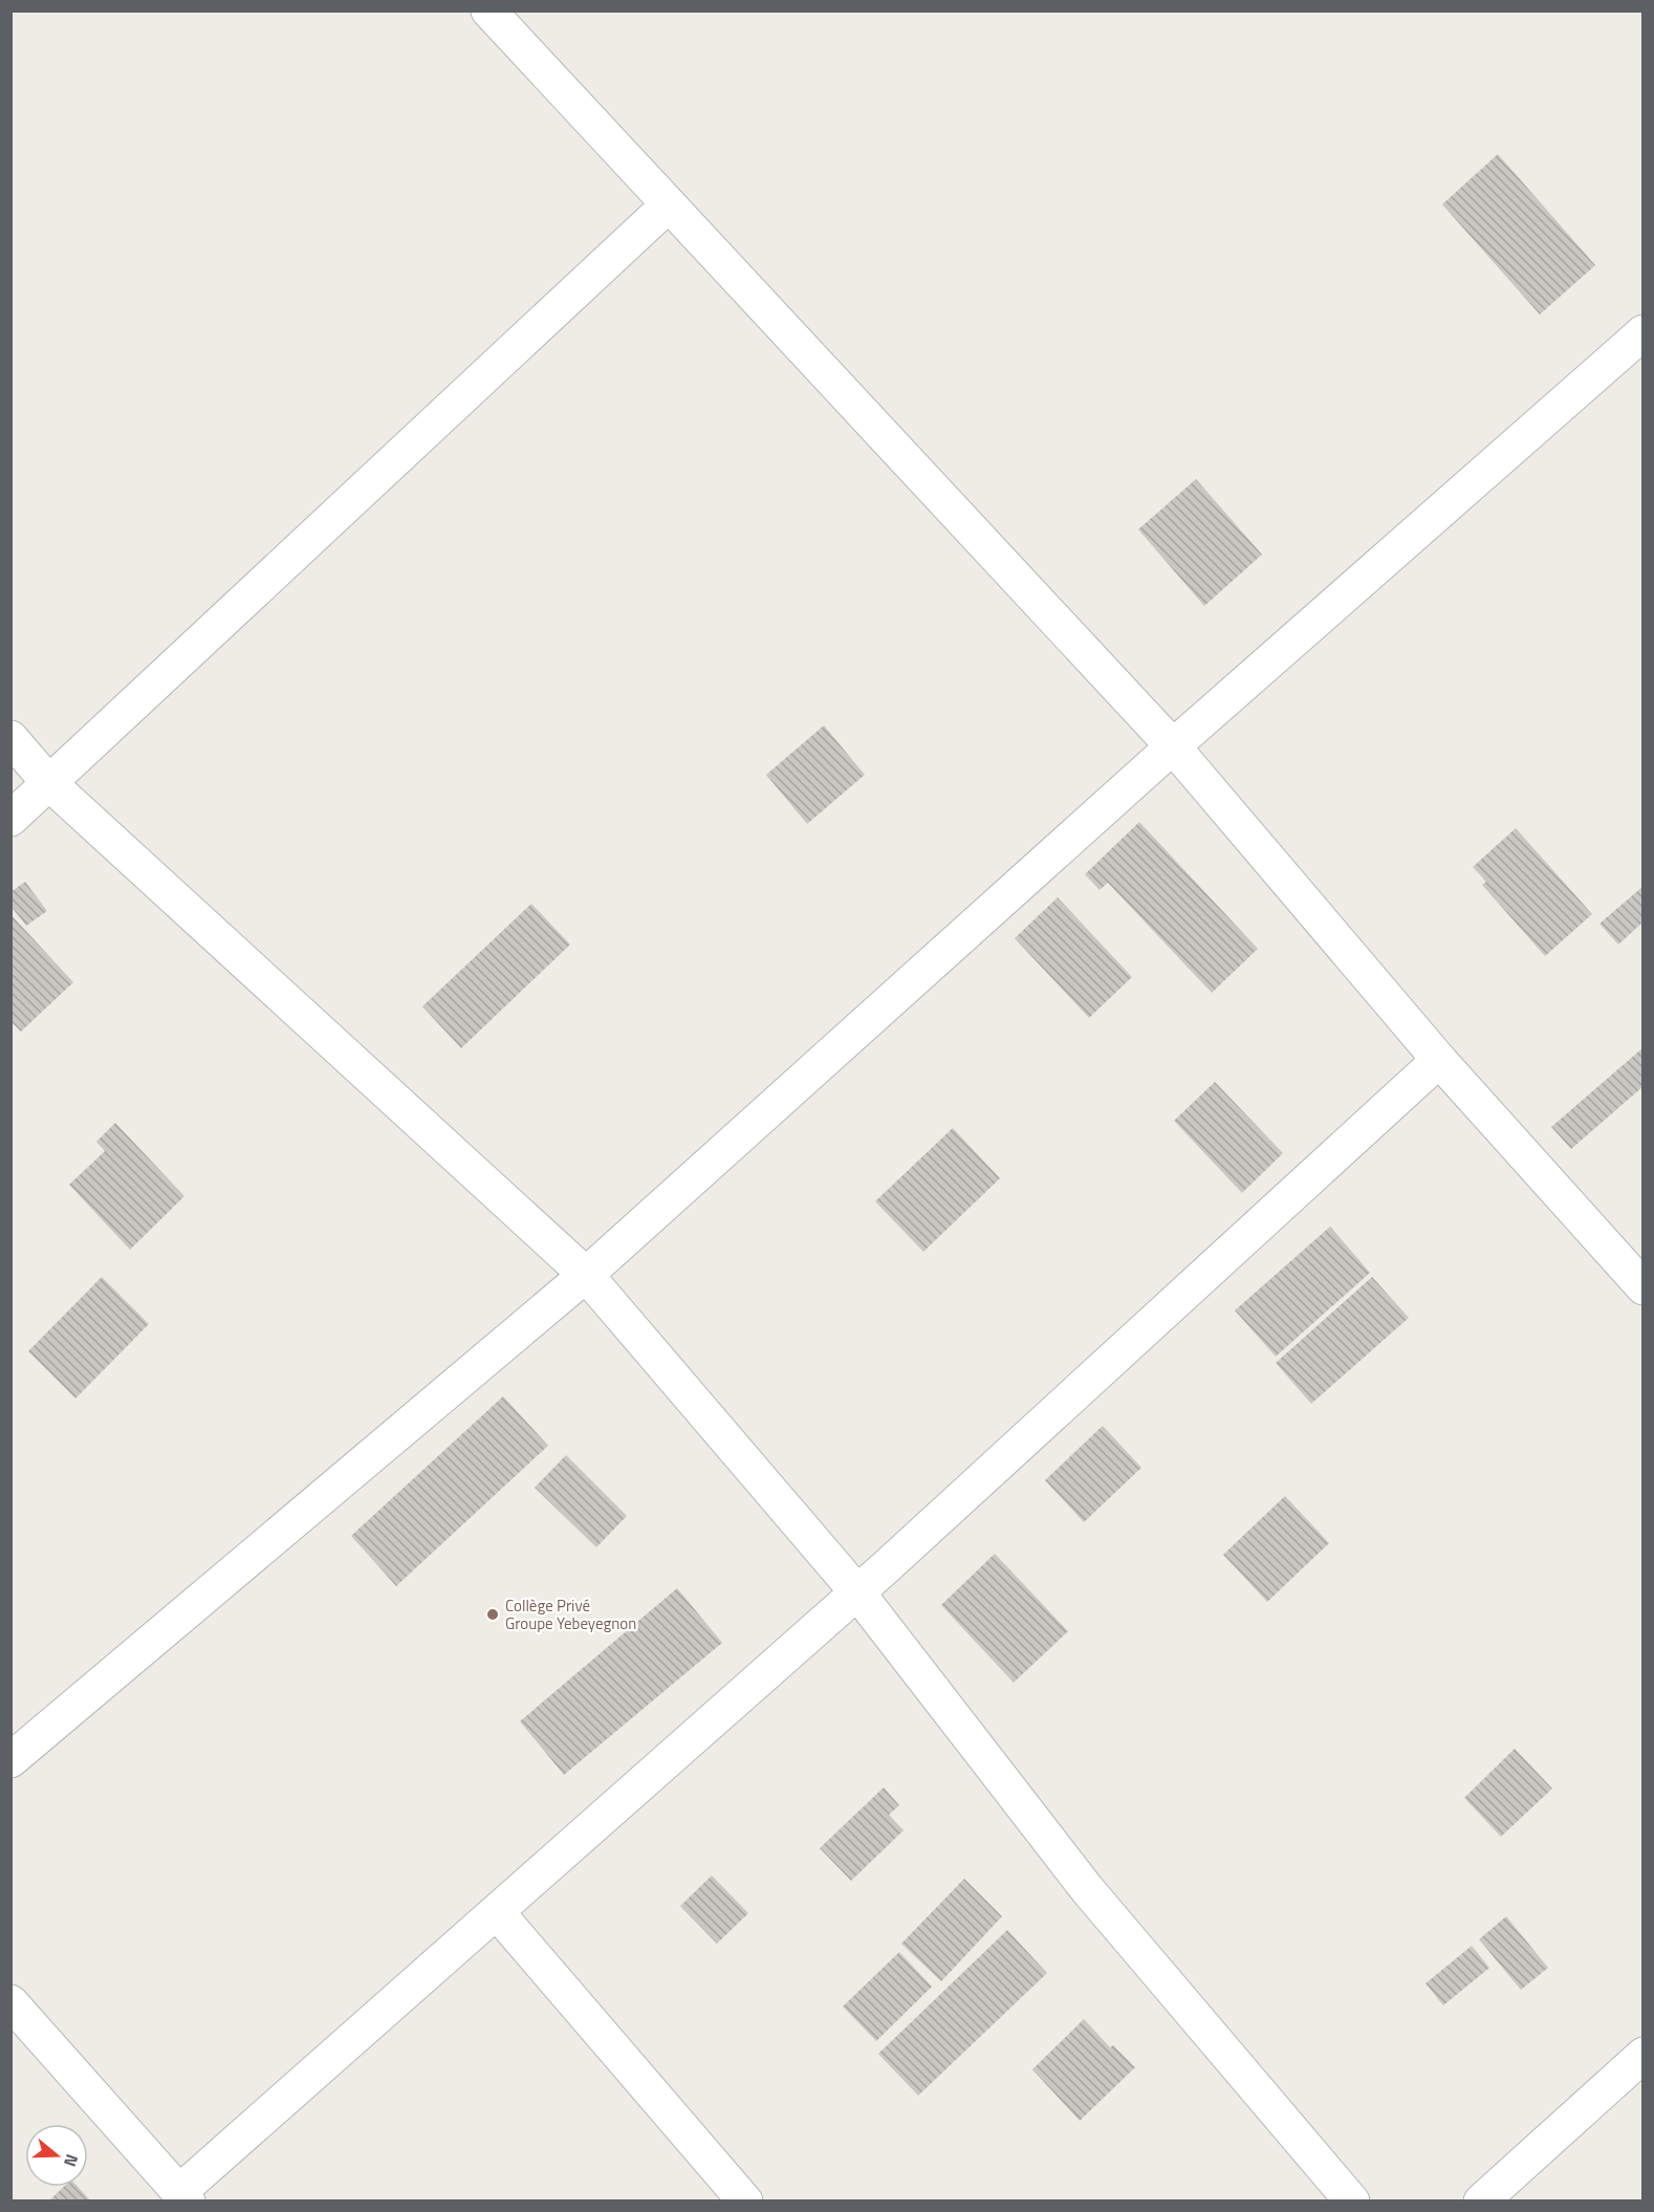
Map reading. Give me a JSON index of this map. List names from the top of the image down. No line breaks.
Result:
{"places":["Collège Privé Groupe Yebeyegnon"],"north":"right"}
